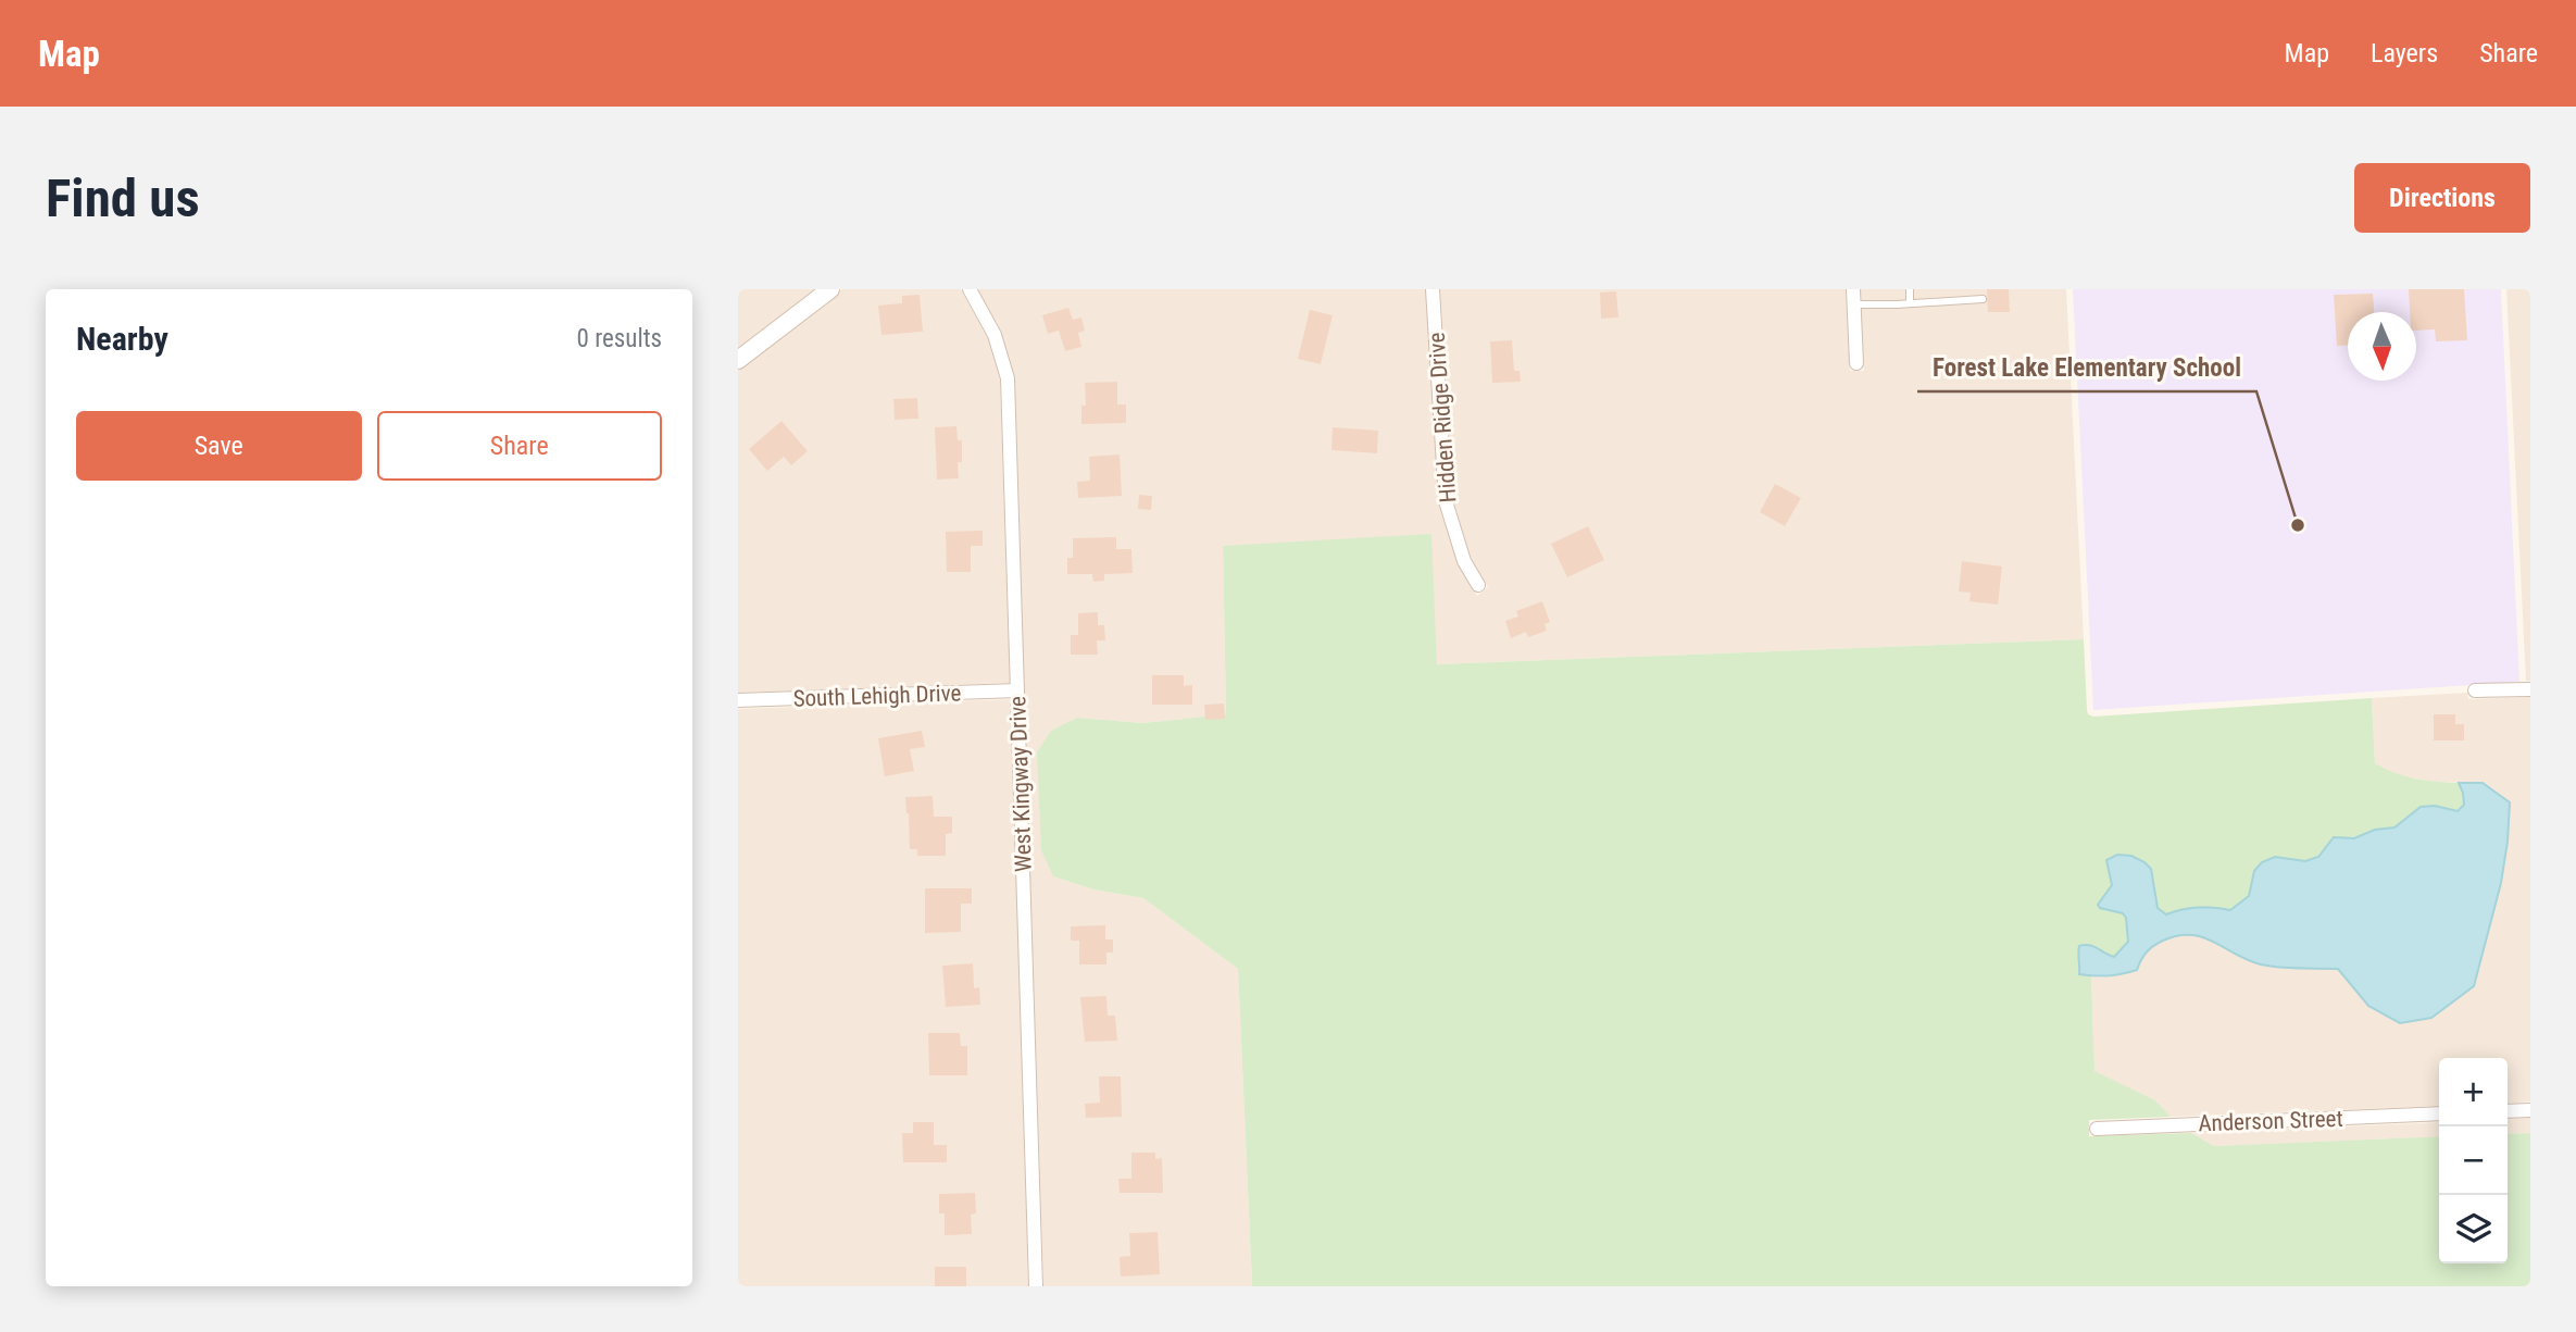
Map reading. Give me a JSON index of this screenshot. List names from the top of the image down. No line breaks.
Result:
{"streets":{"street":["Hidden Ridge Drive","South Lehigh Drive","West Kingway Drive","Anderson Street"]},"crossings":[["South Lehigh Drive","West Kingway Drive"]],"places":["Forest Lake Elementary School"],"north":"bottom","page":{"header":"Map","nav":["Map","Layers","Share"],"buttons":["Directions",["Save","Share"]],"title":"Find us","heading":["Nearby","0 results"],"map_buttons":["+","−"]}}
